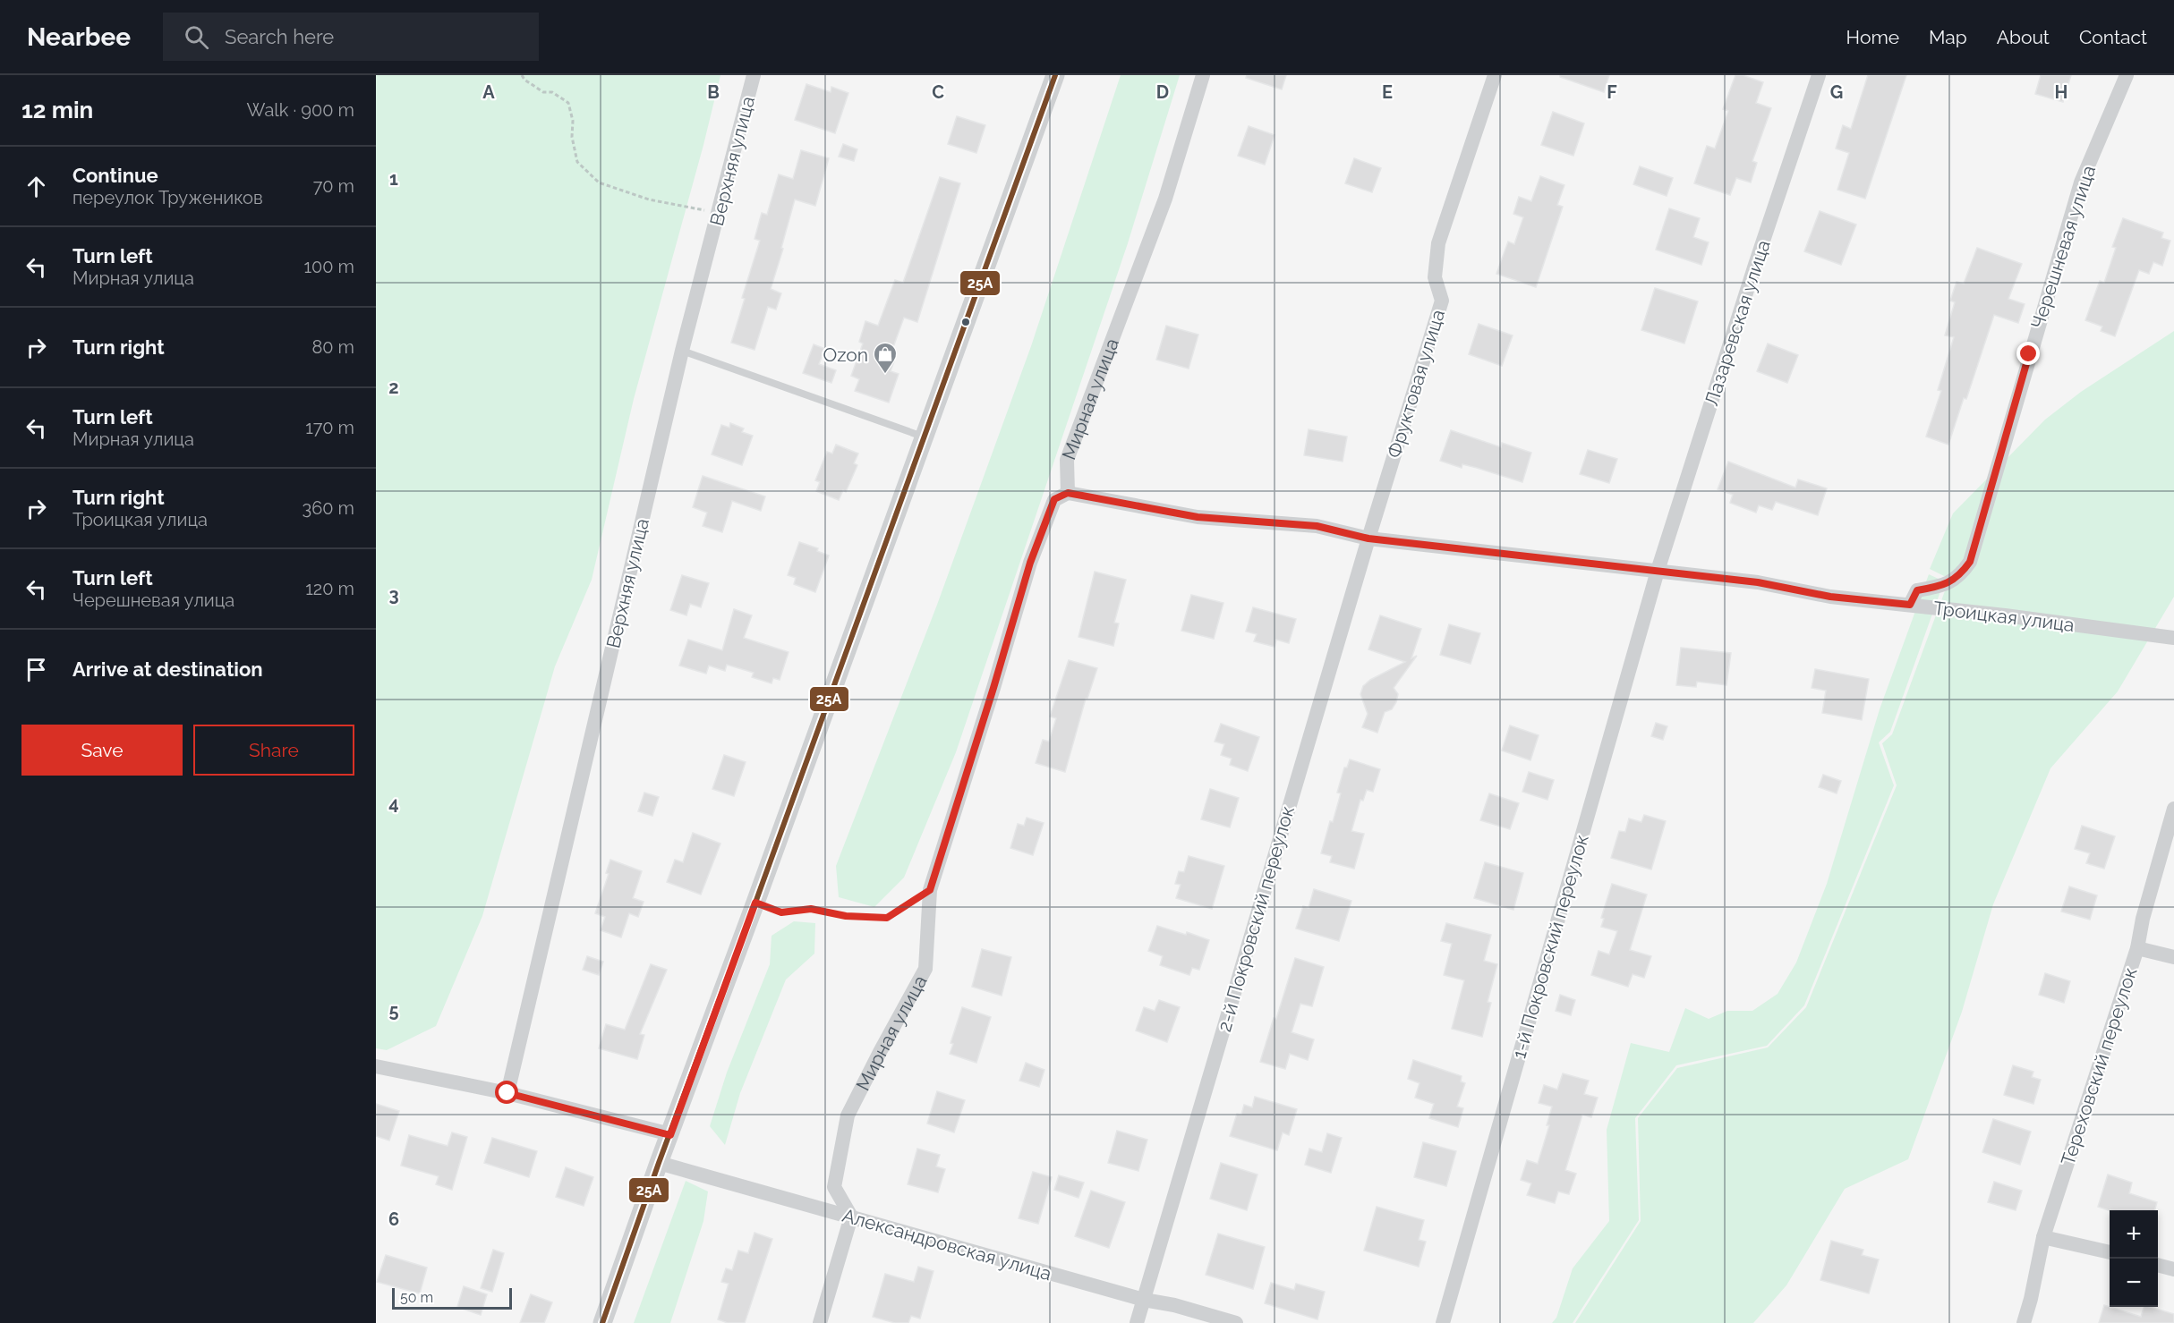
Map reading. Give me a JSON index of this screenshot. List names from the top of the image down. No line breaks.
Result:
{"streets":{"street":["Верхняя улица","Черешневая улица","Лазаревская улица","Фруктовая улица","Мирная улица","Троицкая улица","2-й Покровский переулок","1-й Покровский переулок","Тереховский переулок","Александровская улица"]},"crossings":[["Черешневая улица","Троицкая улица"],["Лазаревская улица","Троицкая улица"],["Лазаревская улица","1-й Покровский переулок"],["Фруктовая улица","Троицкая улица"],["Фруктовая улица","2-й Покровский переулок"],["Мирная улица","Троицкая улица"],["Мирная улица","Александровская улица"],["Троицкая улица","2-й Покровский переулок"],["Троицкая улица","1-й Покровский переулок"],["2-й Покровский переулок","Александровская улица"]],"places":{"shop":["Ozon"]},"lines":["transit line 25А"],"scale_bar":"50 m","page":{"header":"Nearbee","search":"Search here","nav":["Home","Map","About","Contact"],"heading":["12 min","Walk · 900 m"],"list":[["Continue","переулок Тружеников","70 m"],["Turn left","Мирная улица","100 m"],["Turn right","80 m"],["Turn left","Мирная улица","170 m"],["Turn right","Троицкая улица","360 m"],["Turn left","Черешневая улица","120 m"],"Arrive at destination"],"buttons":["Save","Share"],"map_buttons":["+","−"],"scale":"50 m"},"grid":{"columns":["A","B","C","D","E","F","G","H"],"rows":["1","2","3","4","5","6"]}}
